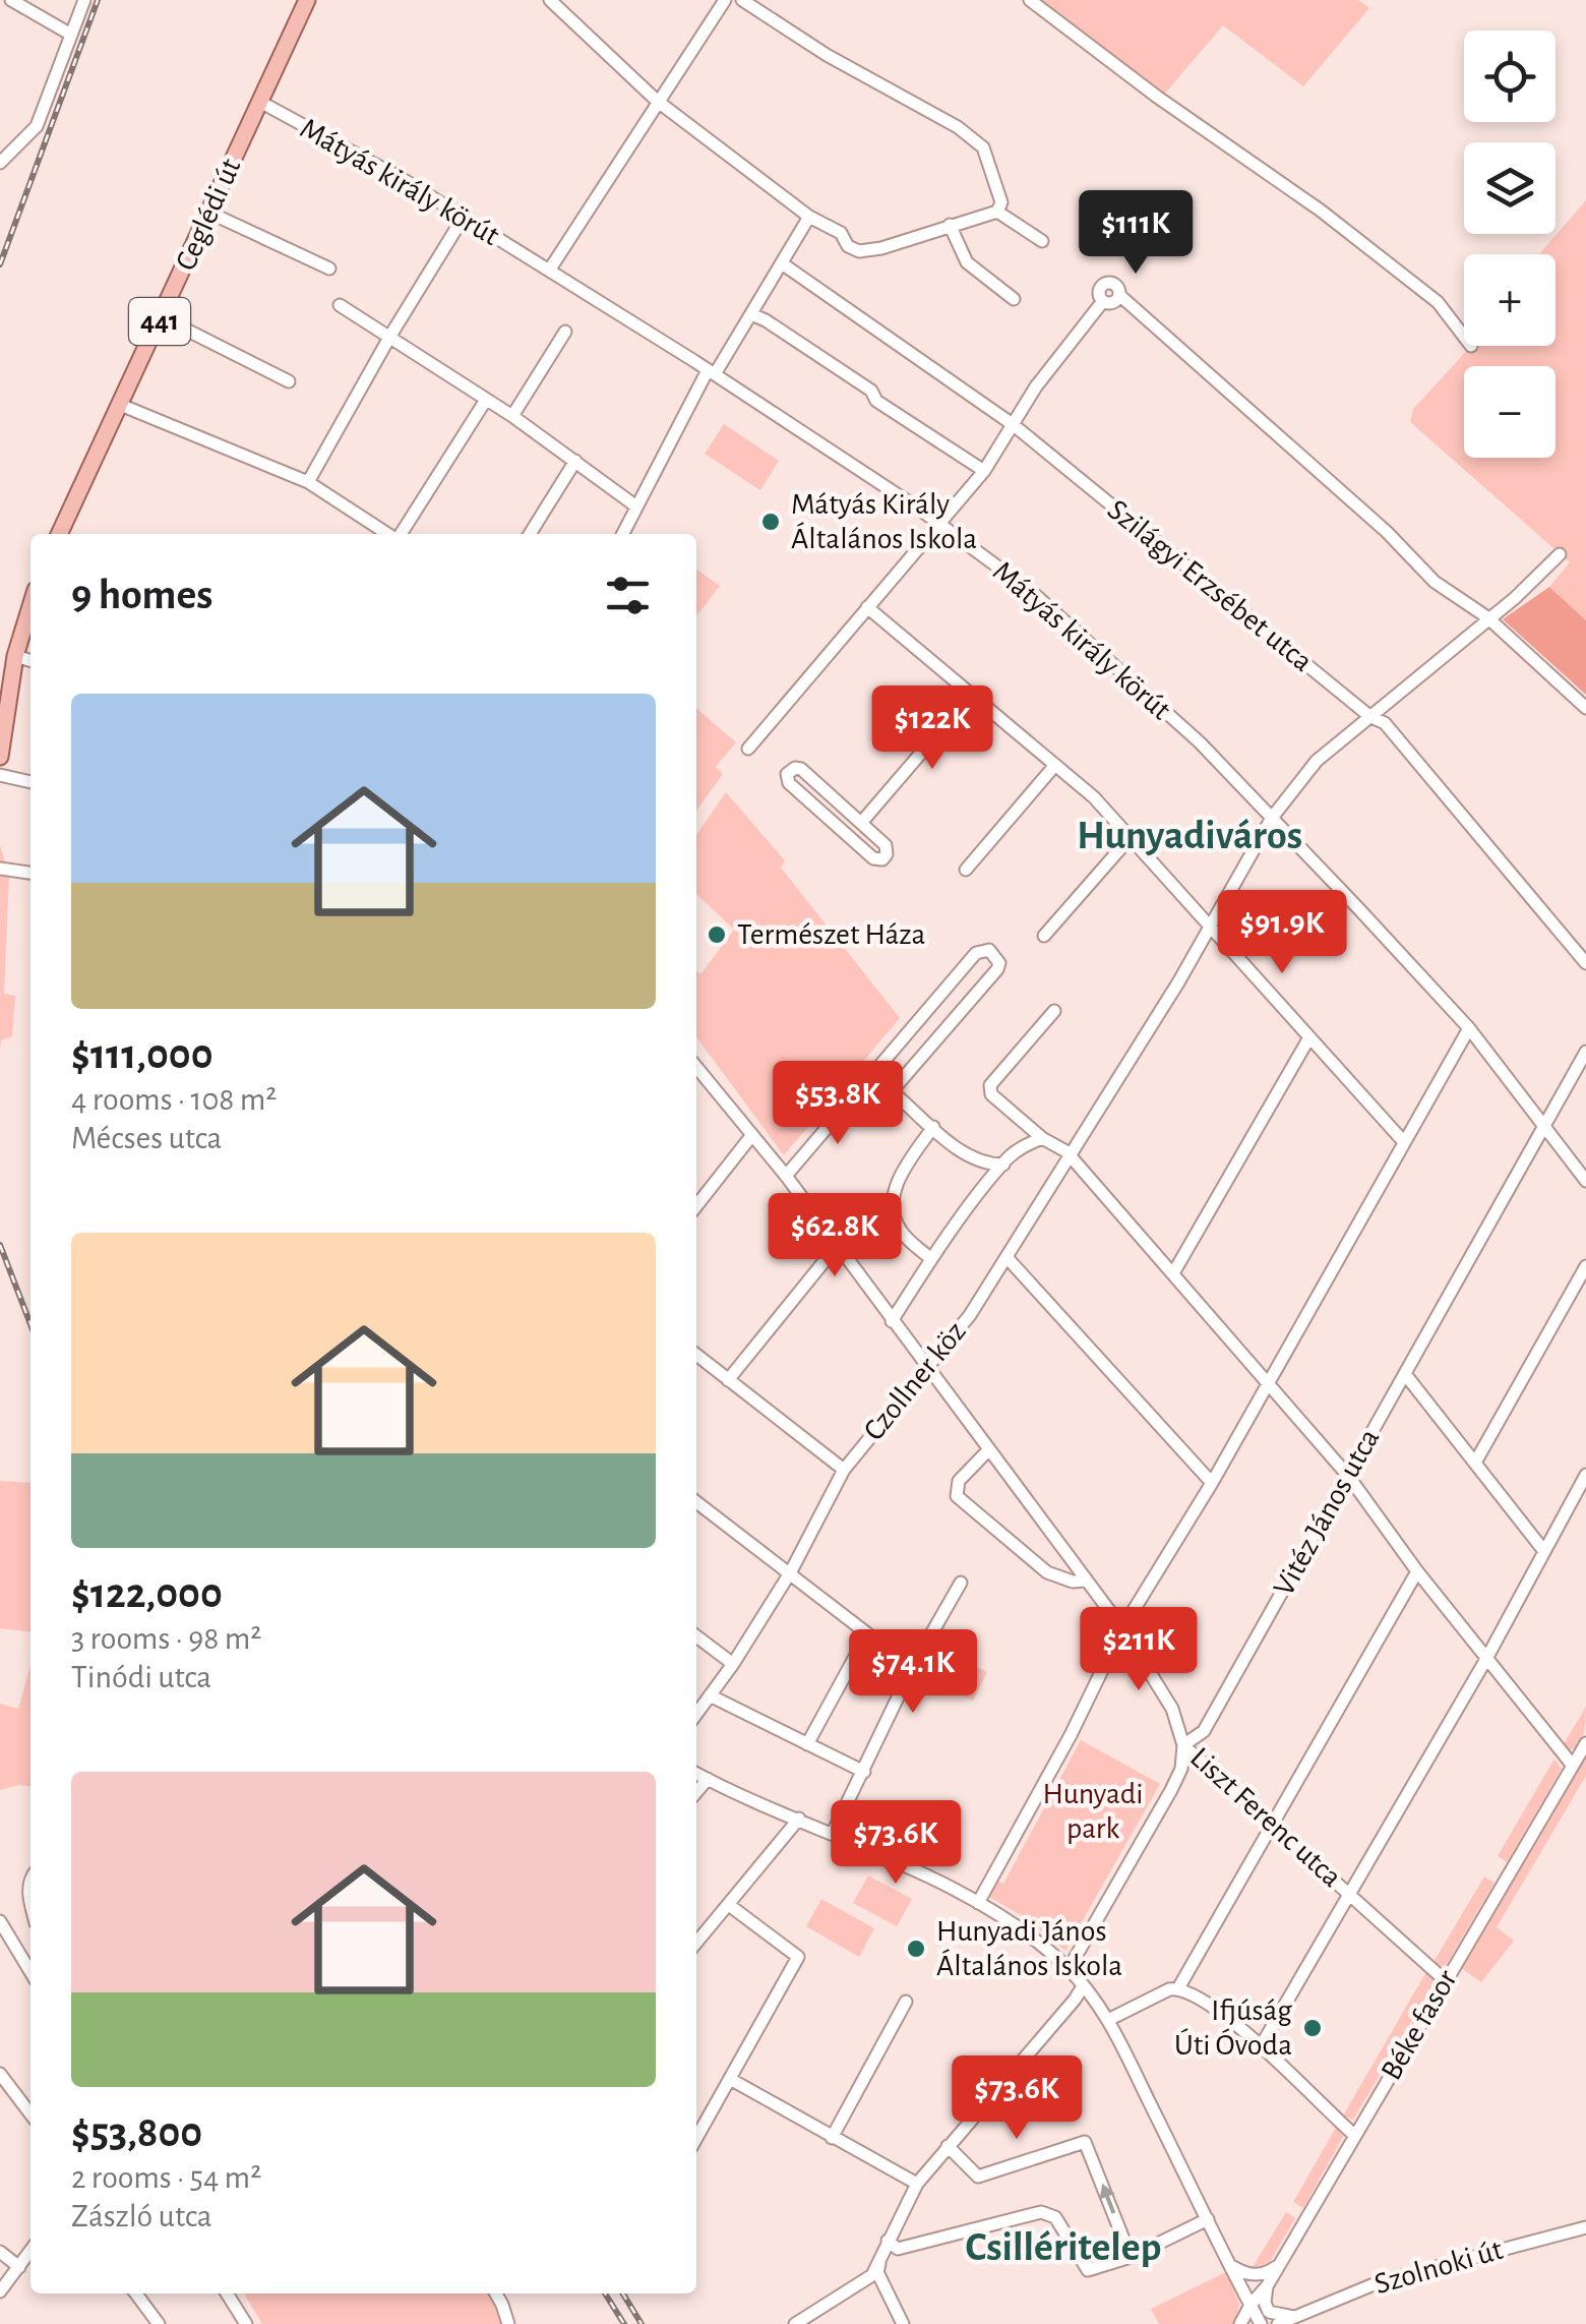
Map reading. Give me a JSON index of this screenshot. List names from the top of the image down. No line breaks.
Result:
{"streets":{"main road":["Ceglédi út","441"],"street":["Mátyás király körút","Szilágyi Erzsébet utca","Czollner köz","Vitéz János utca","Liszt Ferenc utca","Béke fasor","Szolnoki út"]},"crossings":[["Mátyás király körút","Ceglédi út"],["Mátyás király körút","Czollner köz"],["Mátyás király körút","Vitéz János utca"],["Szilágyi Erzsébet utca","Czollner köz"],["Czollner köz","Liszt Ferenc utca"],["Vitéz János utca","Liszt Ferenc utca"],["Liszt Ferenc utca","Béke fasor"]],"districts":["Hunyadiváros","Csilléritelep"],"parks":["Hunyadi park"],"places":["Mátyás Király Általános Iskola","Természet Háza","Hunyadi János Általános Iskola","Ifjúság Úti Óvoda"],"page":{"map_buttons":["+","−"],"price":["$111K","$122K","$91.9K","$53.8K","$62.8K","$211K","$74.1K","$73.6K","$73.6K"],"heading":"9 homes","list":[{"name":"$111,000","note":"4 rooms · 108 m² · Mécses utca"},{"name":"$122,000","note":"3 rooms · 98 m² · Tinódi utca"},{"name":"$53,800","note":"2 rooms · 54 m² · Zászló utca"}]}}
